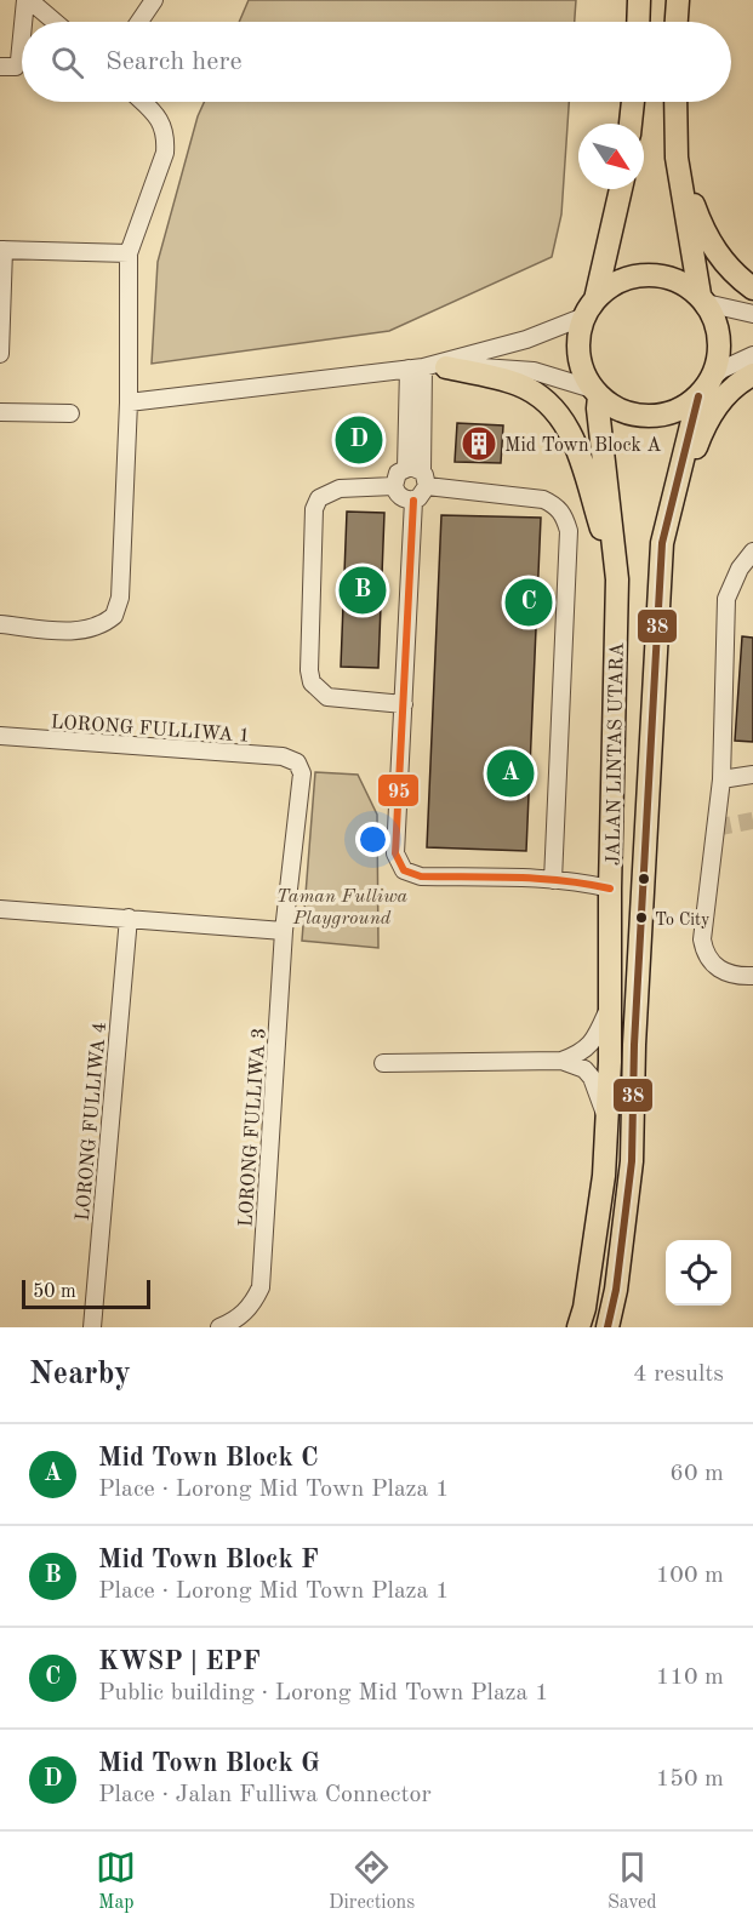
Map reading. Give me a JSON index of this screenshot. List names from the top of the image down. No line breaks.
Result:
{"streets":{"main road":["JALAN LINTAS UTARA"],"street":["LORONG FULLIWA 1","LORONG FULLIWA 4","LORONG FULLIWA 3"]},"crossings":[["LORONG FULLIWA 1","LORONG FULLIWA 3"]],"parks":["Taman Fulliwa Playground"],"places":{"building":["Mid Town Block A"],"other":["To City"]},"lines":["transit line 38","transit line 95"],"scale_bar":"50 m","north":"bottom right","page":{"search":"Search here","pins":["D","B","C","A"],"scale":"50 m","heading":["Nearby","4 results"],"list":[{"mark":"A","name":"Mid Town Block C","note":"Place · Lorong Mid Town Plaza 1","value":"60 m"},{"mark":"B","name":"Mid Town Block F","note":"Place · Lorong Mid Town Plaza 1","value":"100 m"},{"mark":"C","name":"KWSP | EPF","note":"Public building · Lorong Mid Town Plaza 1","value":"110 m"},{"mark":"D","name":"Mid Town Block G","note":"Place · Jalan Fulliwa Connector","value":"150 m"}],"nav":["Map","Directions","Saved"]}}
